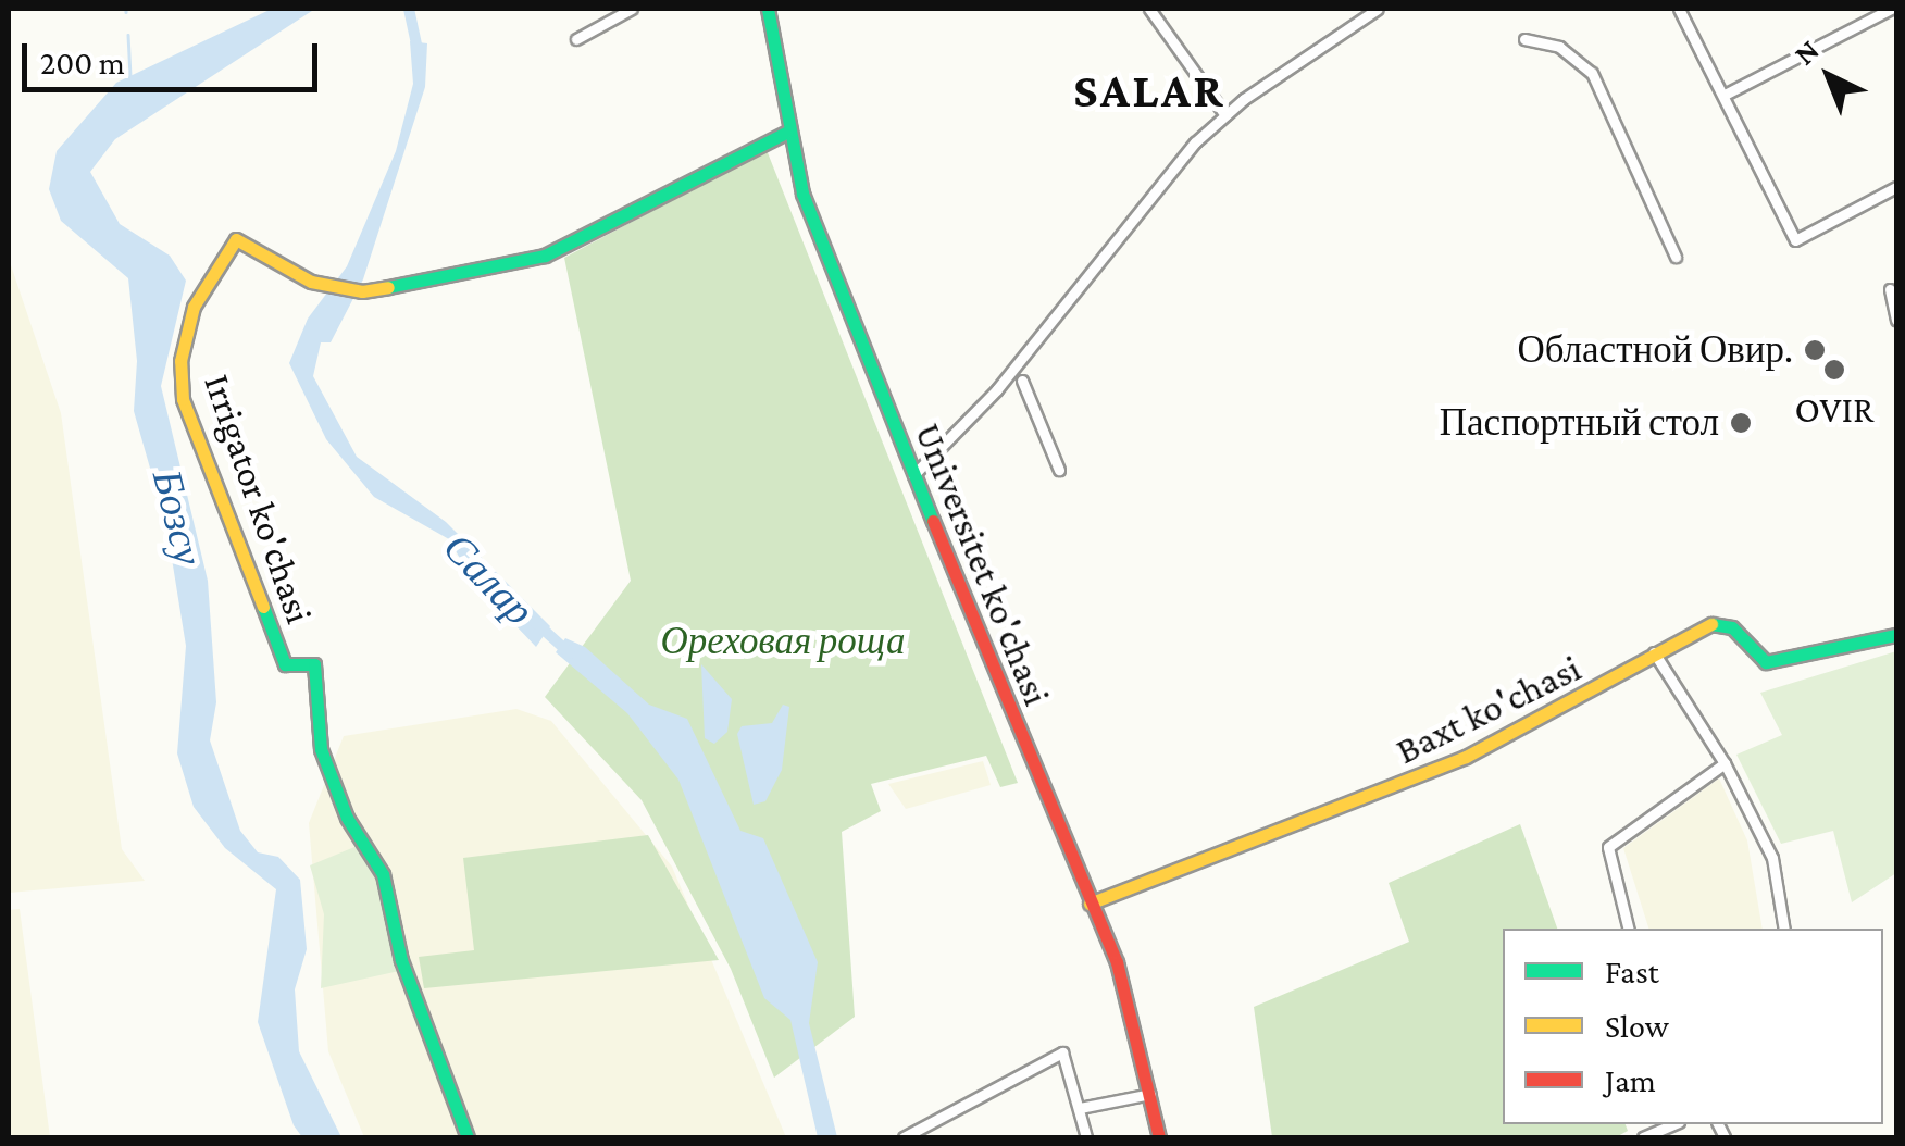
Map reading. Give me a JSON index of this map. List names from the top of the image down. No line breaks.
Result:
{"streets":{"street":["Irrigator ko'chasi","Universitet ko'chasi","Baxt ko'chasi"]},"crossings":[["Irrigator ko'chasi","Universitet ko'chasi"],["Universitet ko'chasi","Baxt ko'chasi"]],"districts":["SALAR"],"water":["Бозсу","Салар"],"parks":["Ореховая роща"],"places":["Областной Овир.","OVIR","Паспортный стол"],"legend":["Fast","Slow","Jam"],"scale_bar":"200 m","north":"top left"}
